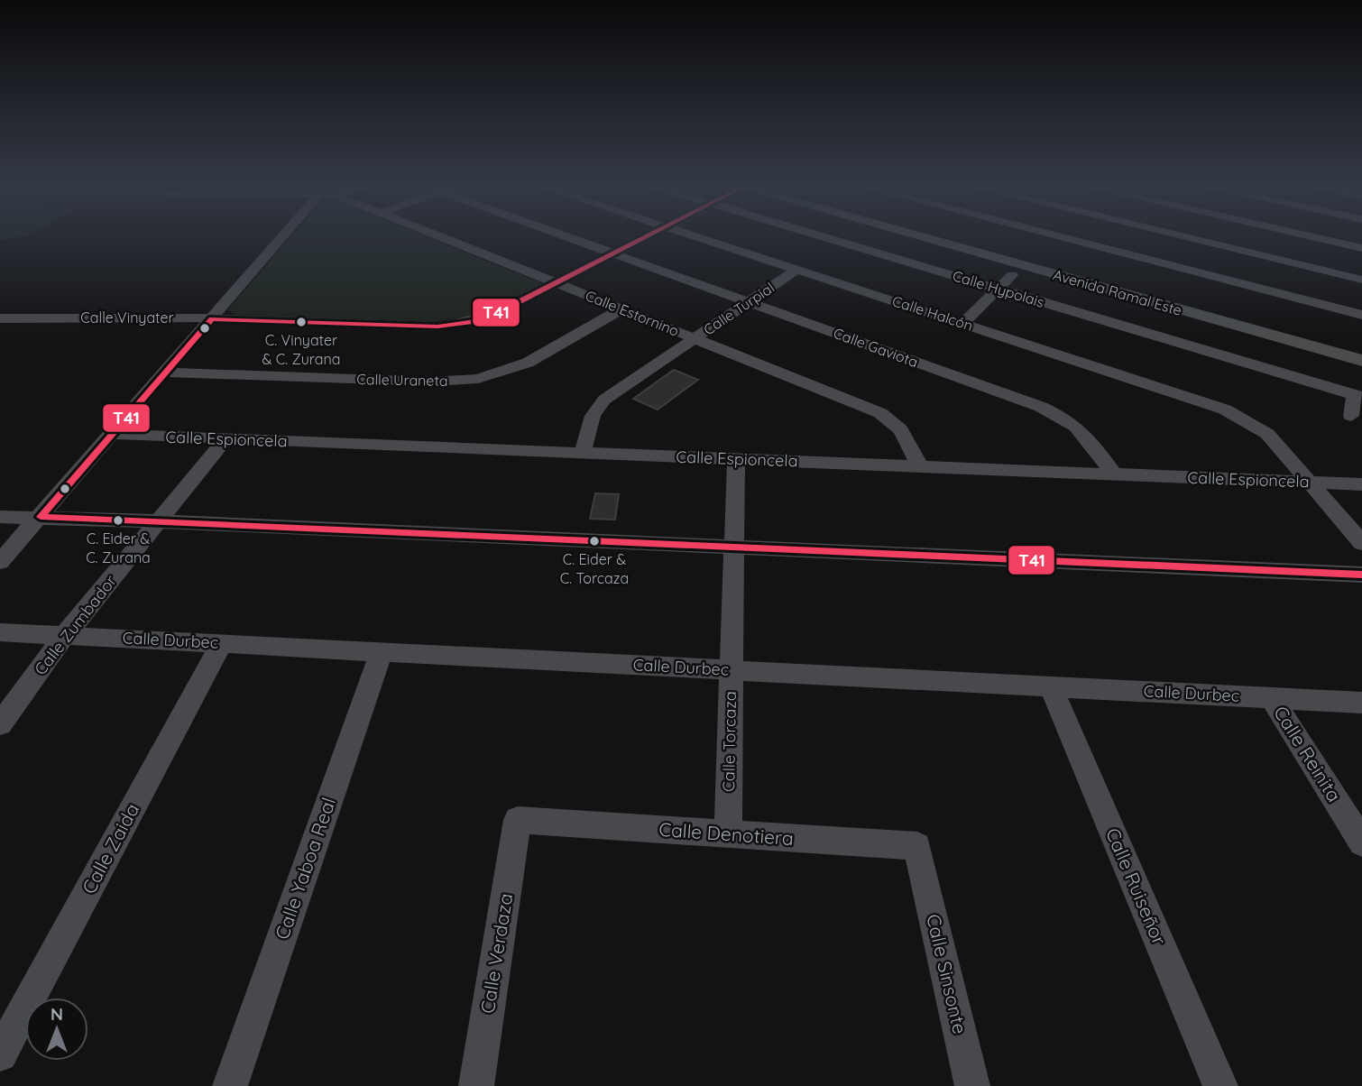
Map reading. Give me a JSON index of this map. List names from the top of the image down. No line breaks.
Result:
{"streets":{"main road":["Avenida Ramal Este"],"street":["Calle Hypolais","Calle Turpial","Calle Estornino","Calle Halcón","Calle Vinyater","Calle Gaviota","Calle Uraneta","Calle Espioncela","Calle Zumbador","Calle Durbec","Calle Torcaza","Calle Reinita","Calle Denotiera","Calle Zaida","Calle Yaboa Real","Calle Ruiseñor","Calle Verdaza","Calle Sinsonte"]},"crossings":[["Calle Turpial","Calle Estornino"],["Calle Turpial","Calle Halcón"],["Calle Turpial","Calle Gaviota"],["Calle Turpial","Calle Espioncela"],["Calle Estornino","Calle Vinyater"],["Calle Estornino","Calle Uraneta"],["Calle Estornino","Calle Espioncela"],["Calle Halcón","Calle Espioncela"],["Calle Vinyater","Calle Gaviota"],["Calle Gaviota","Calle Espioncela"],["Calle Espioncela","Calle Zumbador"],["Calle Espioncela","Calle Torcaza"],["Calle Zumbador","Calle Durbec"],["Calle Durbec","Calle Torcaza"],["Calle Durbec","Calle Reinita"],["Calle Durbec","Calle Zaida"],["Calle Durbec","Calle Yaboa Real"],["Calle Durbec","Calle Ruiseñor"],["Calle Torcaza","Calle Denotiera"],["Calle Denotiera","Calle Verdaza"],["Calle Denotiera","Calle Sinsonte"]],"places":["C. Vinyater & C. Zurana","C. Eider & C. Zurana","C. Eider & C. Torcaza"],"lines":["transit line T41"],"north":"top"}
